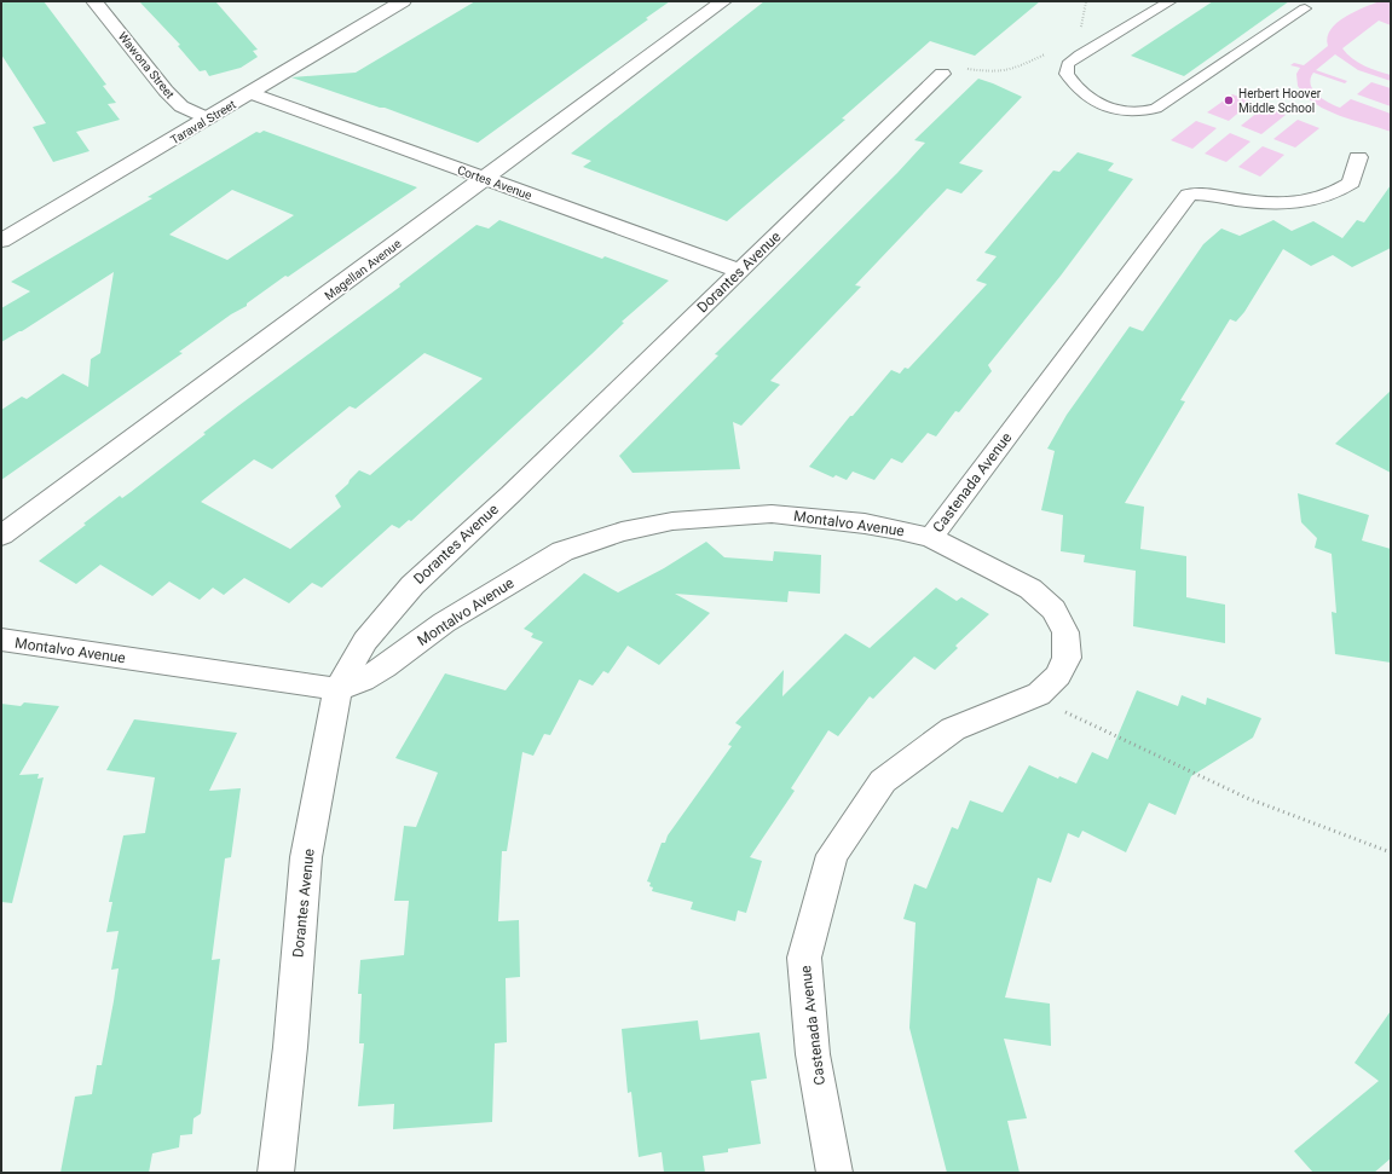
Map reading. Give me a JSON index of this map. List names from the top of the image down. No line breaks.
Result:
{"streets":{"street":["Wawona Street","Taraval Street","Cortes Avenue","Magellan Avenue","Dorantes Avenue","Castenada Avenue","Montalvo Avenue"]},"crossings":[["Wawona Street","Taraval Street"],["Taraval Street","Cortes Avenue"],["Cortes Avenue","Magellan Avenue"],["Cortes Avenue","Dorantes Avenue"],["Dorantes Avenue","Montalvo Avenue"],["Castenada Avenue","Montalvo Avenue"]],"places":["Herbert Hoover Middle School"]}
